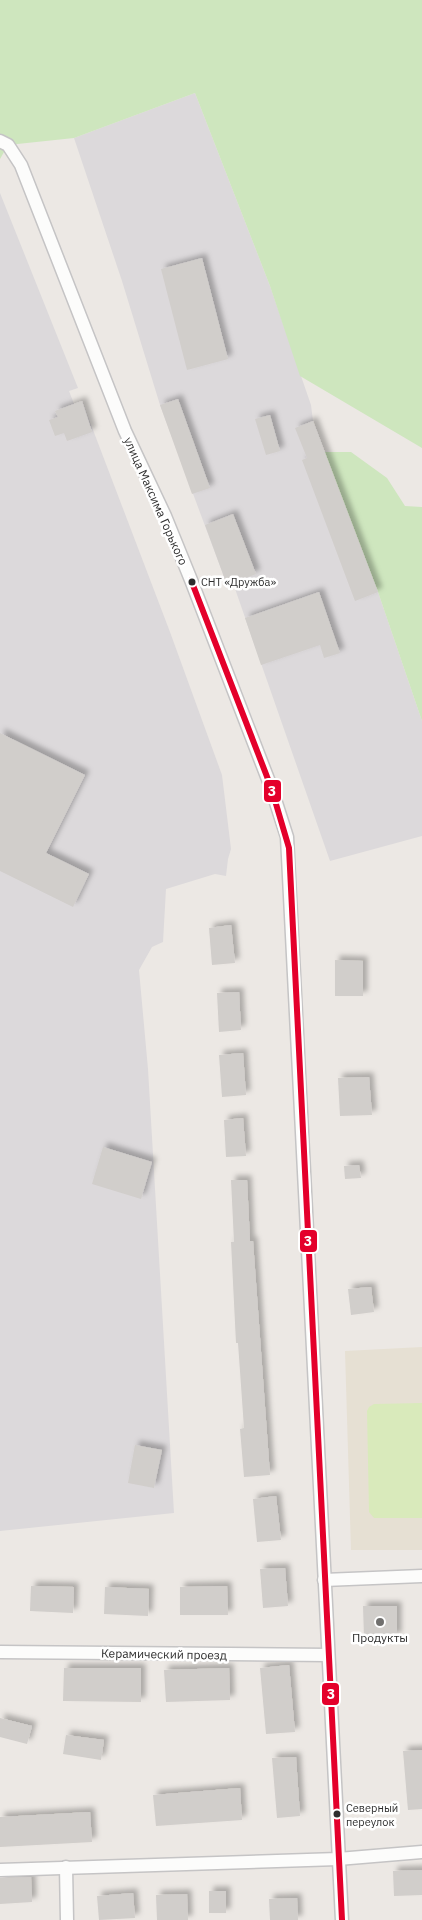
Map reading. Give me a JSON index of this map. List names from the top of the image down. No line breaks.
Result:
{"streets":{"street":["улица Максима Горького","Керамический проезд"]},"crossings":[["улица Максима Горького","Керамический проезд"]],"places":["СНТ «Дружба»","Продукты","Северный переулок"],"lines":["transit line 3"]}
